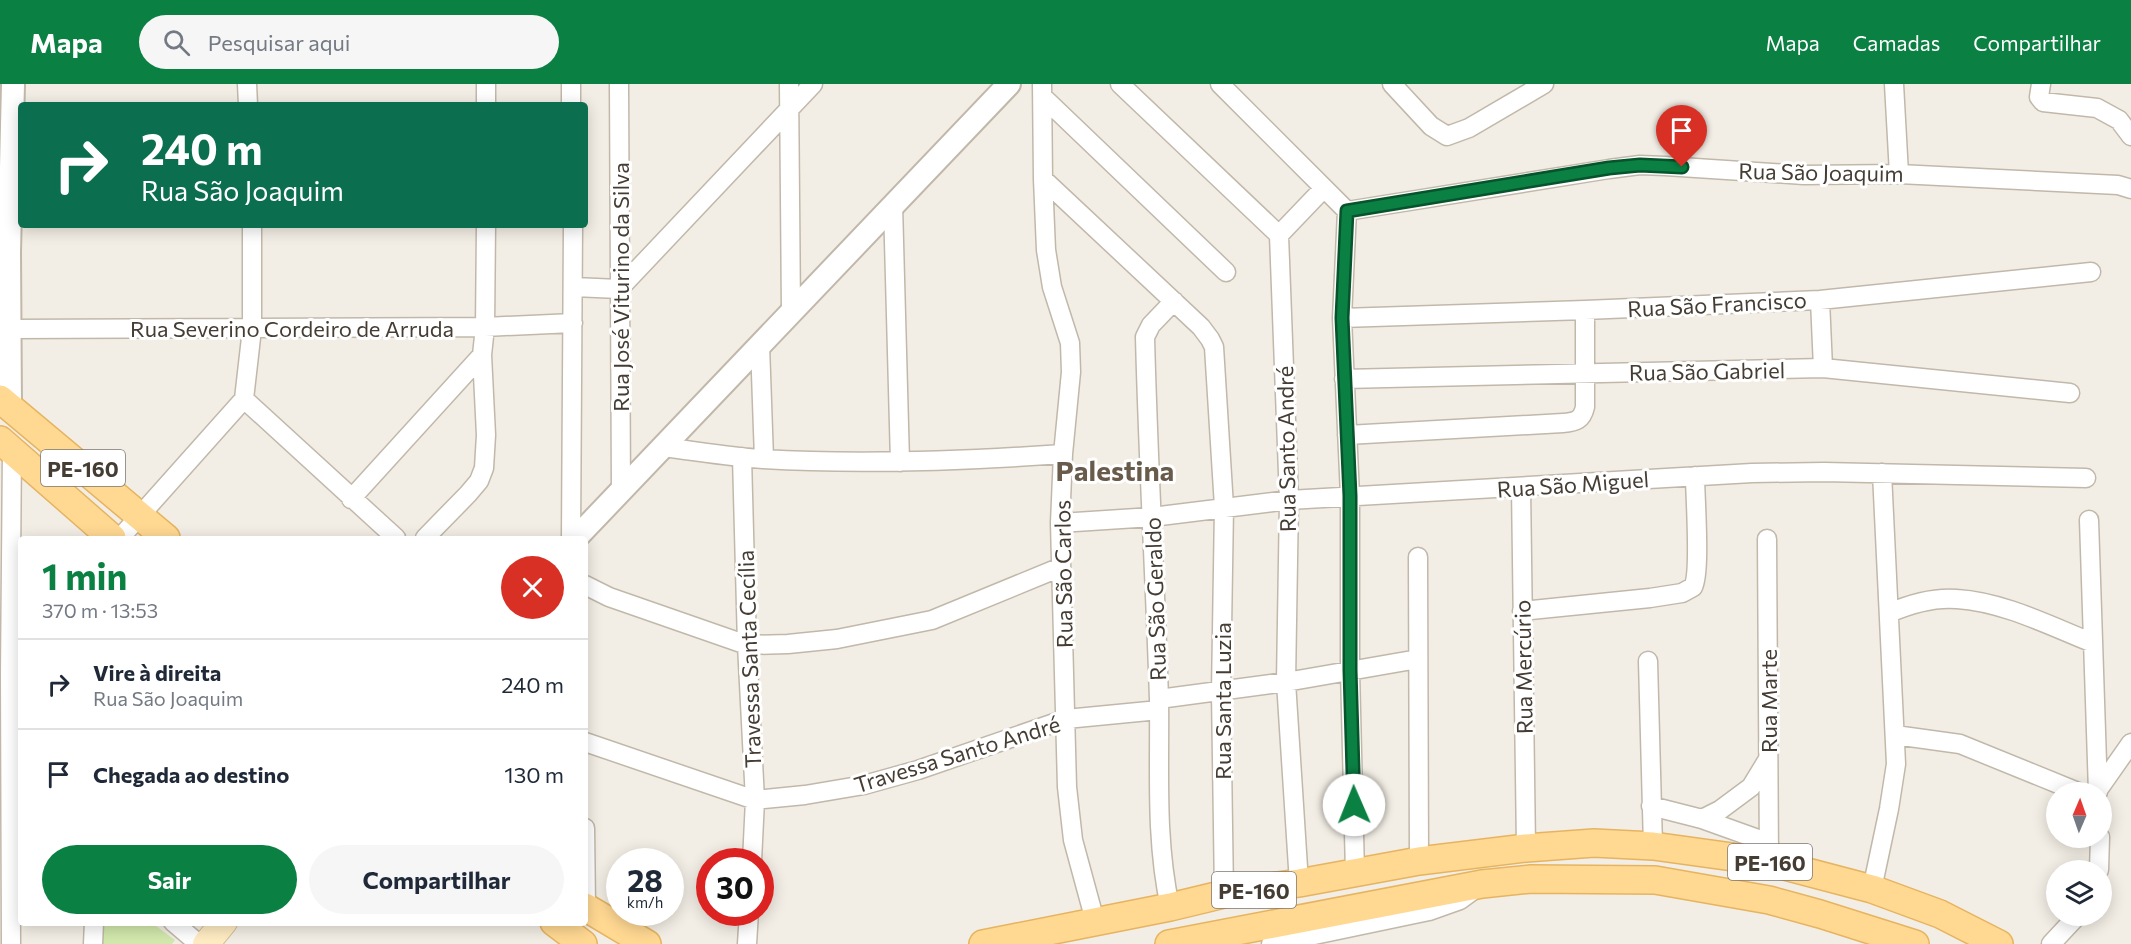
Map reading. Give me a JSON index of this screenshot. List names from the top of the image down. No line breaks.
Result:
{"streets":{"main road":["PE-160"],"street":["Rua São Joaquim","Rua José Viturino da Silva","Rua São Francisco","Rua Severino Cordeiro de Arruda","Rua São Gabriel","Rua Santo André","Rua São Miguel","Rua São Carlos","Rua São Geraldo","Travessa Santa Cecília","Rua Mercúrio","Rua Santa Luzia","Rua Marte","Travessa Santo André"]},"crossings":[["Rua Santo André","PE-160"],["Rua Santo André","Rua São Miguel"],["Rua Santo André","Travessa Santo André"],["PE-160","Rua São Carlos"],["PE-160","Rua São Geraldo"],["PE-160","Rua Mercúrio"],["PE-160","Rua Santa Luzia"],["PE-160","Rua Marte"],["Rua São Miguel","Rua São Carlos"],["Rua São Miguel","Rua São Geraldo"],["Rua São Miguel","Rua Mercúrio"],["Rua São Miguel","Rua Santa Luzia"],["Rua São Carlos","Rua Santa Luzia"],["Rua São Carlos","Travessa Santo André"],["Rua São Geraldo","Rua Santa Luzia"],["Rua São Geraldo","Travessa Santo André"],["Travessa Santa Cecília","Travessa Santo André"],["Rua Santa Luzia","Travessa Santo André"]],"districts":["Palestina"],"north":"top","page":{"header":"Mapa","search":"Pesquisar aqui","nav":["Mapa","Camadas","Compartilhar"],"turn":["240 m","Rua São Joaquim"],"heading":["1 min","370 m · 13:53"],"list":[{"name":"Vire à direita","note":"Rua São Joaquim","value":"240 m"},{"name":"Chegada ao destino","value":"130 m"}],"buttons":["Sair","Compartilhar"],"speed":"28 km/h","limit":"30"}}
